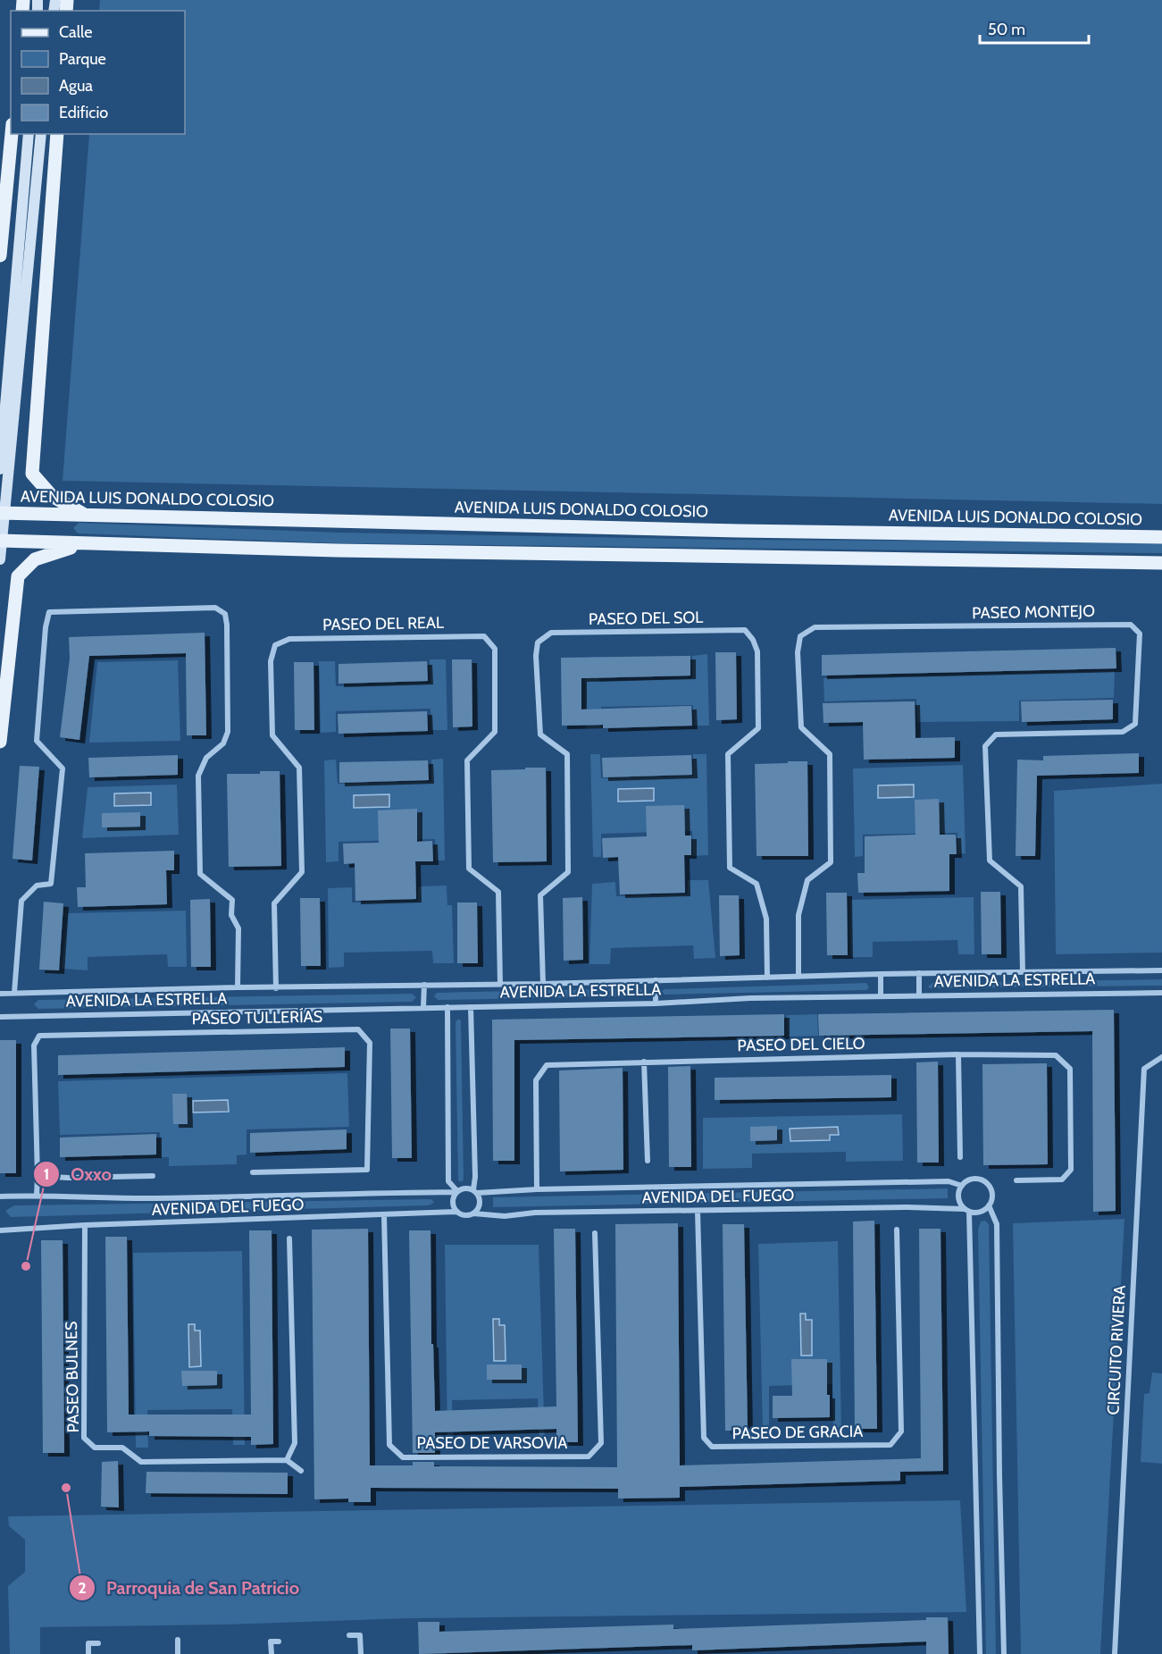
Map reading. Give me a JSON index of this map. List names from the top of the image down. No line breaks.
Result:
{"streets":{"main road":["AVENIDA LUIS DONALDO COLOSIO"],"street":["PASEO MONTEJO","PASEO DEL SOL","PASEO DEL REAL","AVENIDA LA ESTRELLA","PASEO TULLERÍAS","PASEO DEL CIELO","AVENIDA DEL FUEGO","CIRCUITO RIVIERA","PASEO BULNES","PASEO DE GRACIA","PASEO DE VARSOVIA"]},"crossings":[["PASEO MONTEJO","AVENIDA LA ESTRELLA"],["PASEO DEL SOL","AVENIDA LA ESTRELLA"],["PASEO DEL REAL","AVENIDA LA ESTRELLA"],["PASEO DEL CIELO","AVENIDA DEL FUEGO"],["AVENIDA DEL FUEGO","PASEO BULNES"],["AVENIDA DEL FUEGO","PASEO DE GRACIA"],["AVENIDA DEL FUEGO","PASEO DE VARSOVIA"]],"places":["Oxxo","Parroquia de San Patricio"],"legend":["Calle","Parque","Agua","Edificio"],"scale_bar":"50 m"}
